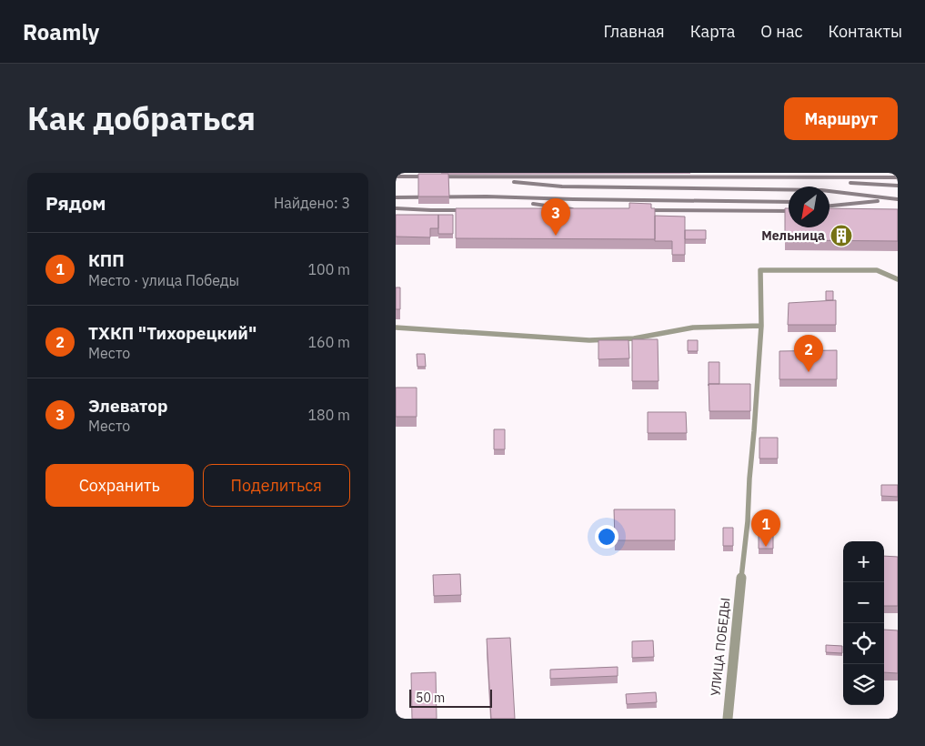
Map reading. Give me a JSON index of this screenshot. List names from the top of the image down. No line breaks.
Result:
{"streets":{"street":["УЛИЦА ПОБЕДЫ"]},"places":{"building":["Мельница"]},"scale_bar":"50 m","north":"bottom left","page":{"header":"Roamly","nav":["Главная","Карта","О нас","Контакты"],"title":"Как добраться","buttons":["Маршрут",["Сохранить","Поделиться"]],"heading":["Рядом","Найдено: 3"],"pins":["3","2","1"],"list":[{"mark":"1","name":"КПП","note":"Место · улица Победы","value":"100 m"},{"mark":"2","name":"ТХКП \"Тихорецкий\"","note":"Место","value":"160 m"},{"mark":"3","name":"Элеватор","note":"Место","value":"180 m"}],"map_buttons":["+","−"],"scale":"50 m"}}
